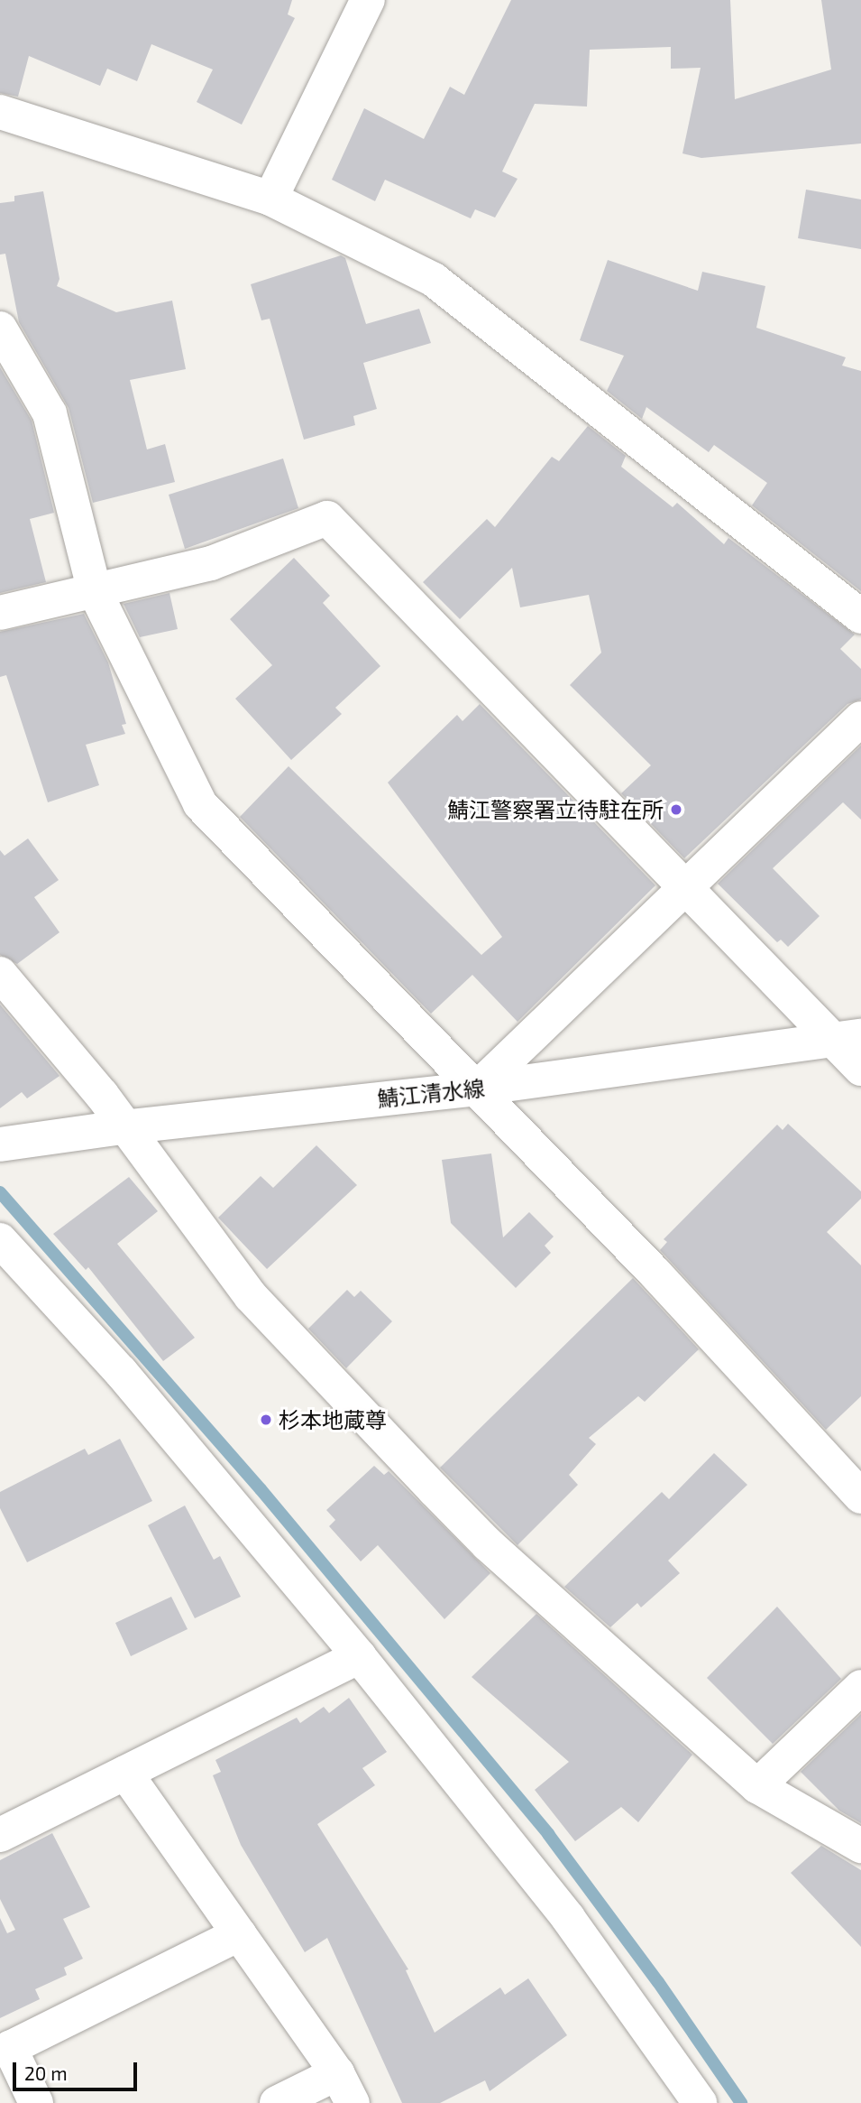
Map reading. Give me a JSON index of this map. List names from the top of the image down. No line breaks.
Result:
{"streets":{"street":["鯖江清水線"]},"places":["鯖江警察署立待駐在所","杉本地蔵尊"],"scale_bar":"20 m"}
